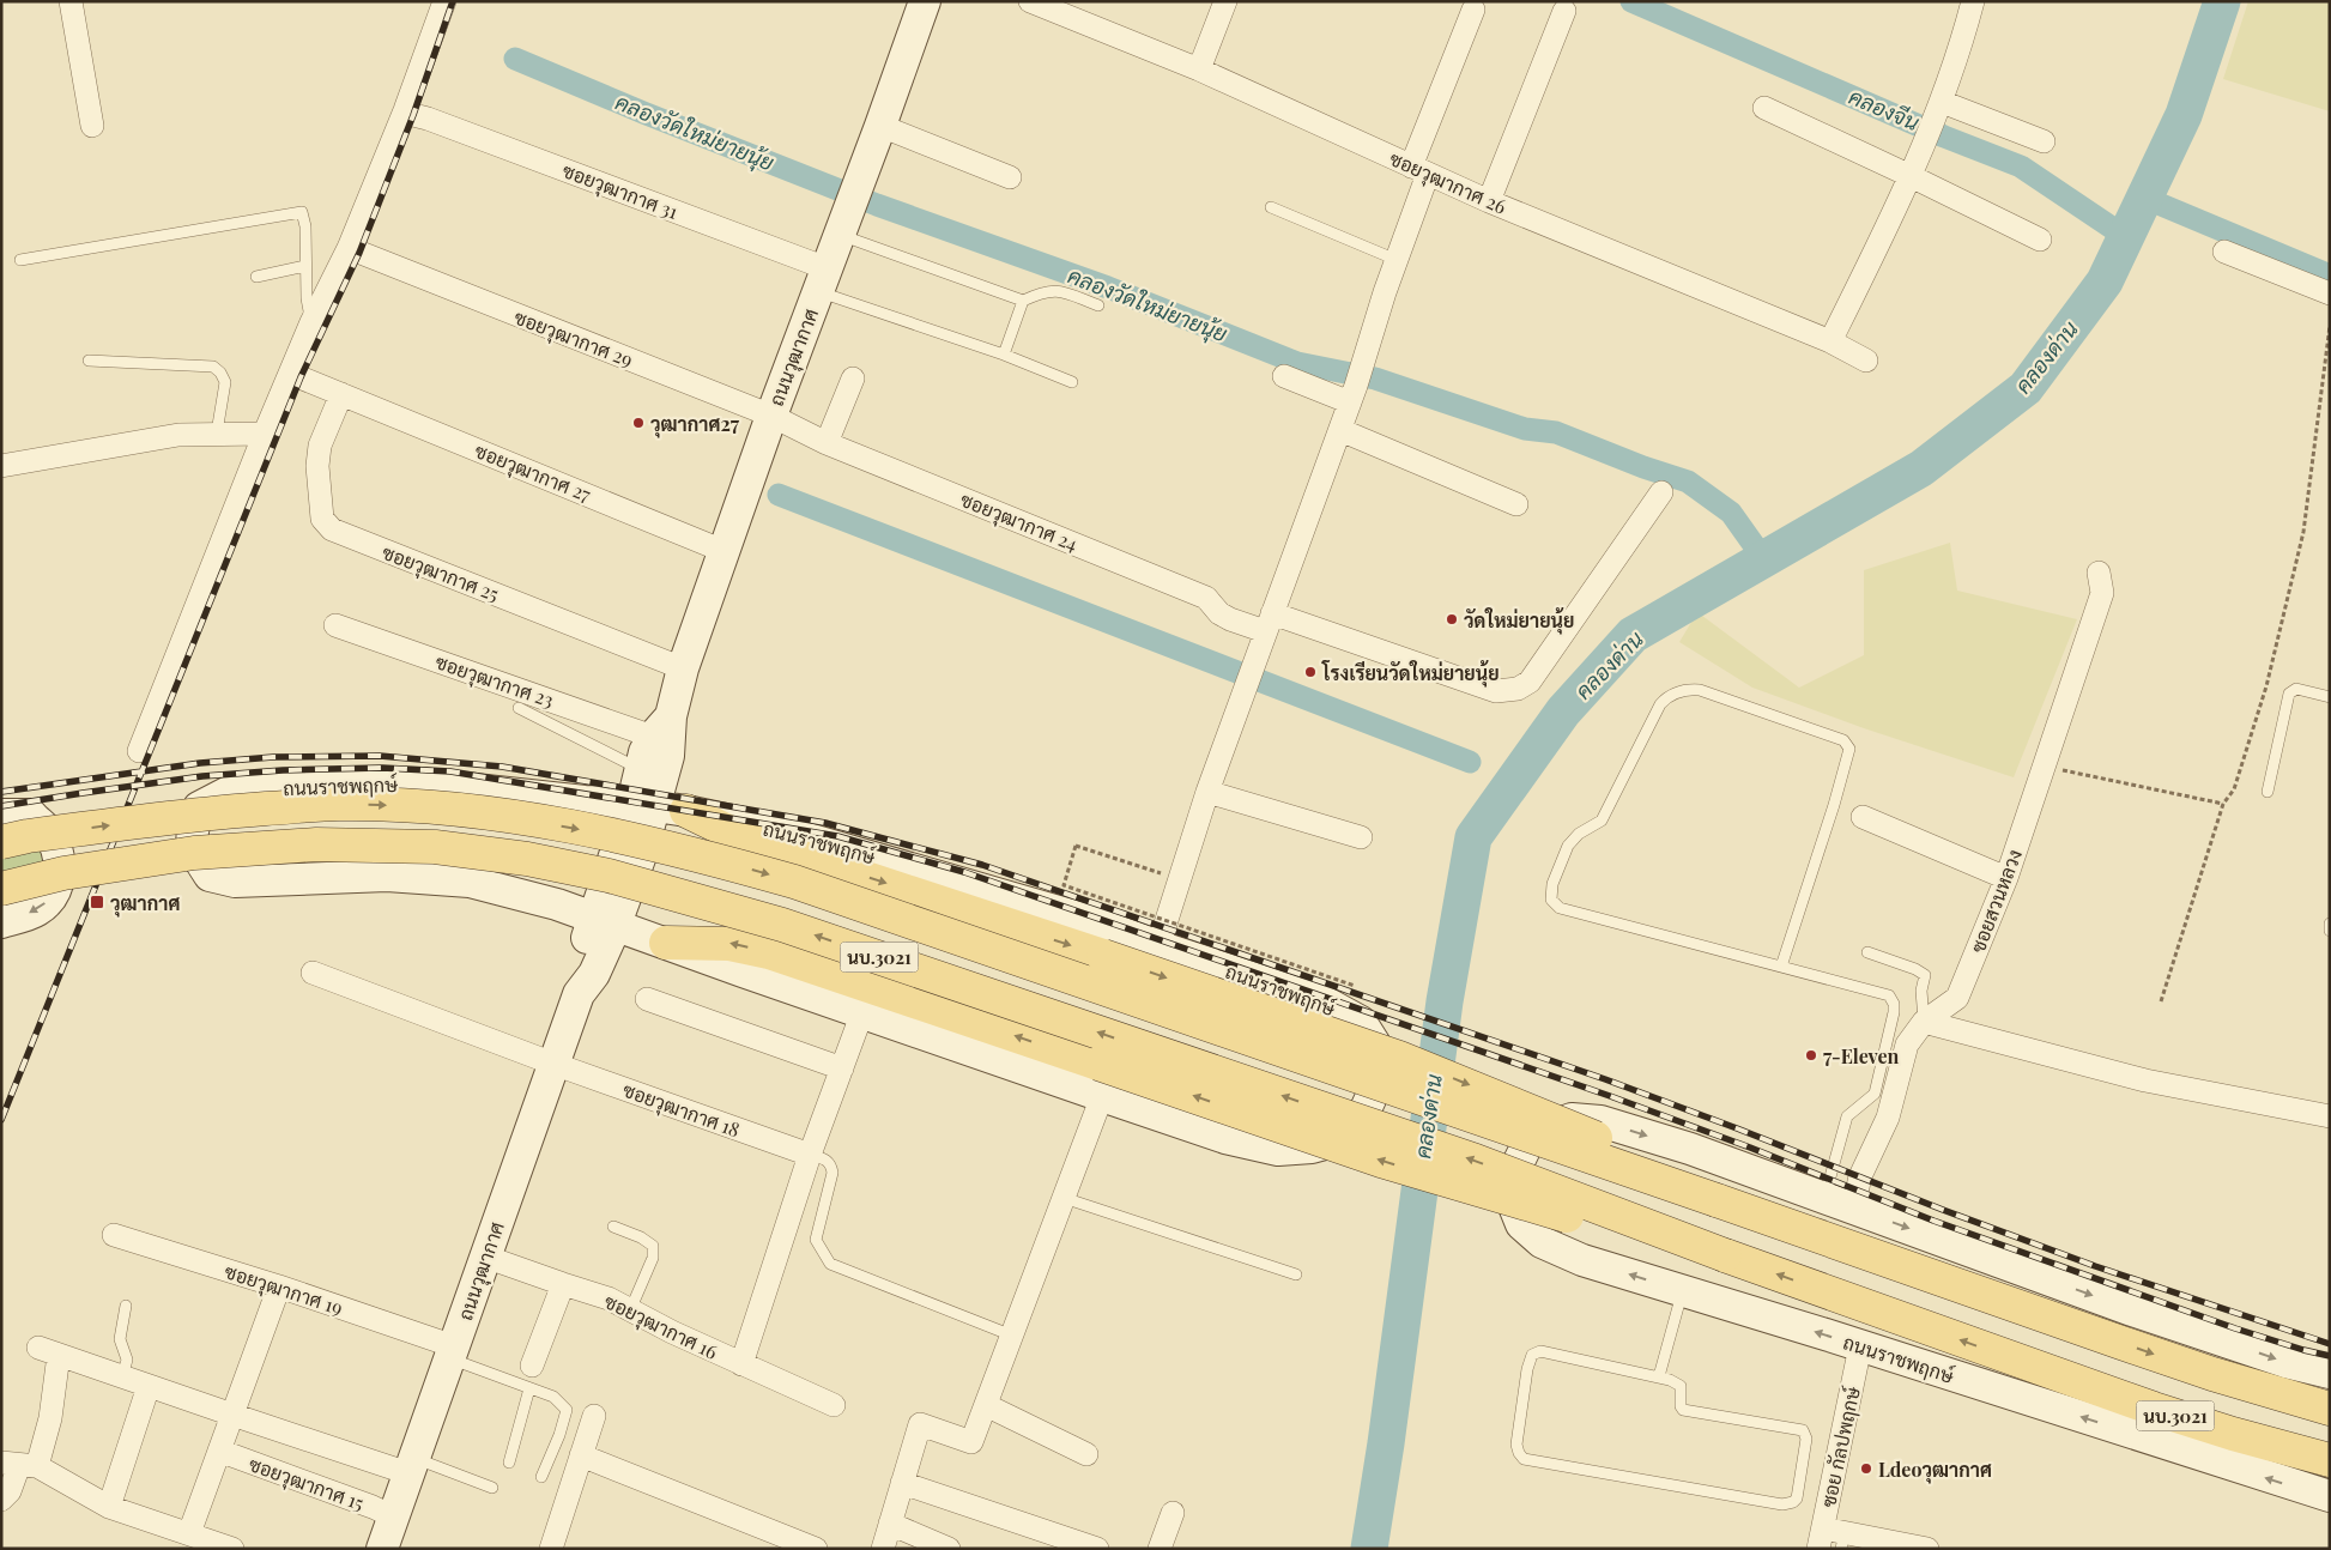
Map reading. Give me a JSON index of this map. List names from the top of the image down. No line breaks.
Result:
{"streets":{"main road":["ถนนวุฒากาศ","ถนนราชพฤกษ์","นบ.3021"],"street":["ซอยวุฒากาศ 26","ซอยวุฒากาศ 31","ซอยวุฒากาศ 29","ซอยวุฒากาศ 27","ซอยวุฒากาศ 24","ซอยวุฒากาศ 25","ซอยวุฒากาศ 23","ซอยสวนหลวง","ซอยวุฒากาศ 18","ซอยวุฒากาศ 19","ซอยวุฒากาศ 16","ซอย กัลปพฤกษ์","ซอยวุฒากาศ 15"]},"crossings":[["ซอยวุฒากาศ 31","ถนนวุฒากาศ"],["ซอยวุฒากาศ 29","ถนนวุฒากาศ"],["ซอยวุฒากาศ 29","ซอยวุฒากาศ 24"],["ถนนวุฒากาศ","ซอยวุฒากาศ 27"],["ถนนวุฒากาศ","ซอยวุฒากาศ 24"],["ถนนวุฒากาศ","ซอยวุฒากาศ 25"],["ถนนวุฒากาศ","ซอยวุฒากาศ 23"],["ถนนวุฒากาศ","ถนนราชพฤกษ์"],["ถนนวุฒากาศ","ซอยวุฒากาศ 18"],["ถนนวุฒากาศ","ซอยวุฒากาศ 19"],["ถนนวุฒากาศ","ซอยวุฒากาศ 16"],["ถนนวุฒากาศ","ซอยวุฒากาศ 15"],["ซอยวุฒากาศ 27","ซอยวุฒากาศ 25"],["ถนนราชพฤกษ์","ซอยสวนหลวง"],["ถนนราชพฤกษ์","ซอย กัลปพฤกษ์"]],"water":["คลองจีน","คลองวัดใหม่ยายนุ้ย","คลองด่าน"],"places":{"other":["วุฒากาศ27","วัดใหม่ยายนุ้ย","โรงเรียนวัดใหม่ยายนุ้ย","7-Eleven","Ldeoวุฒากาศ"],"transit":["วุฒากาศ"]}}
